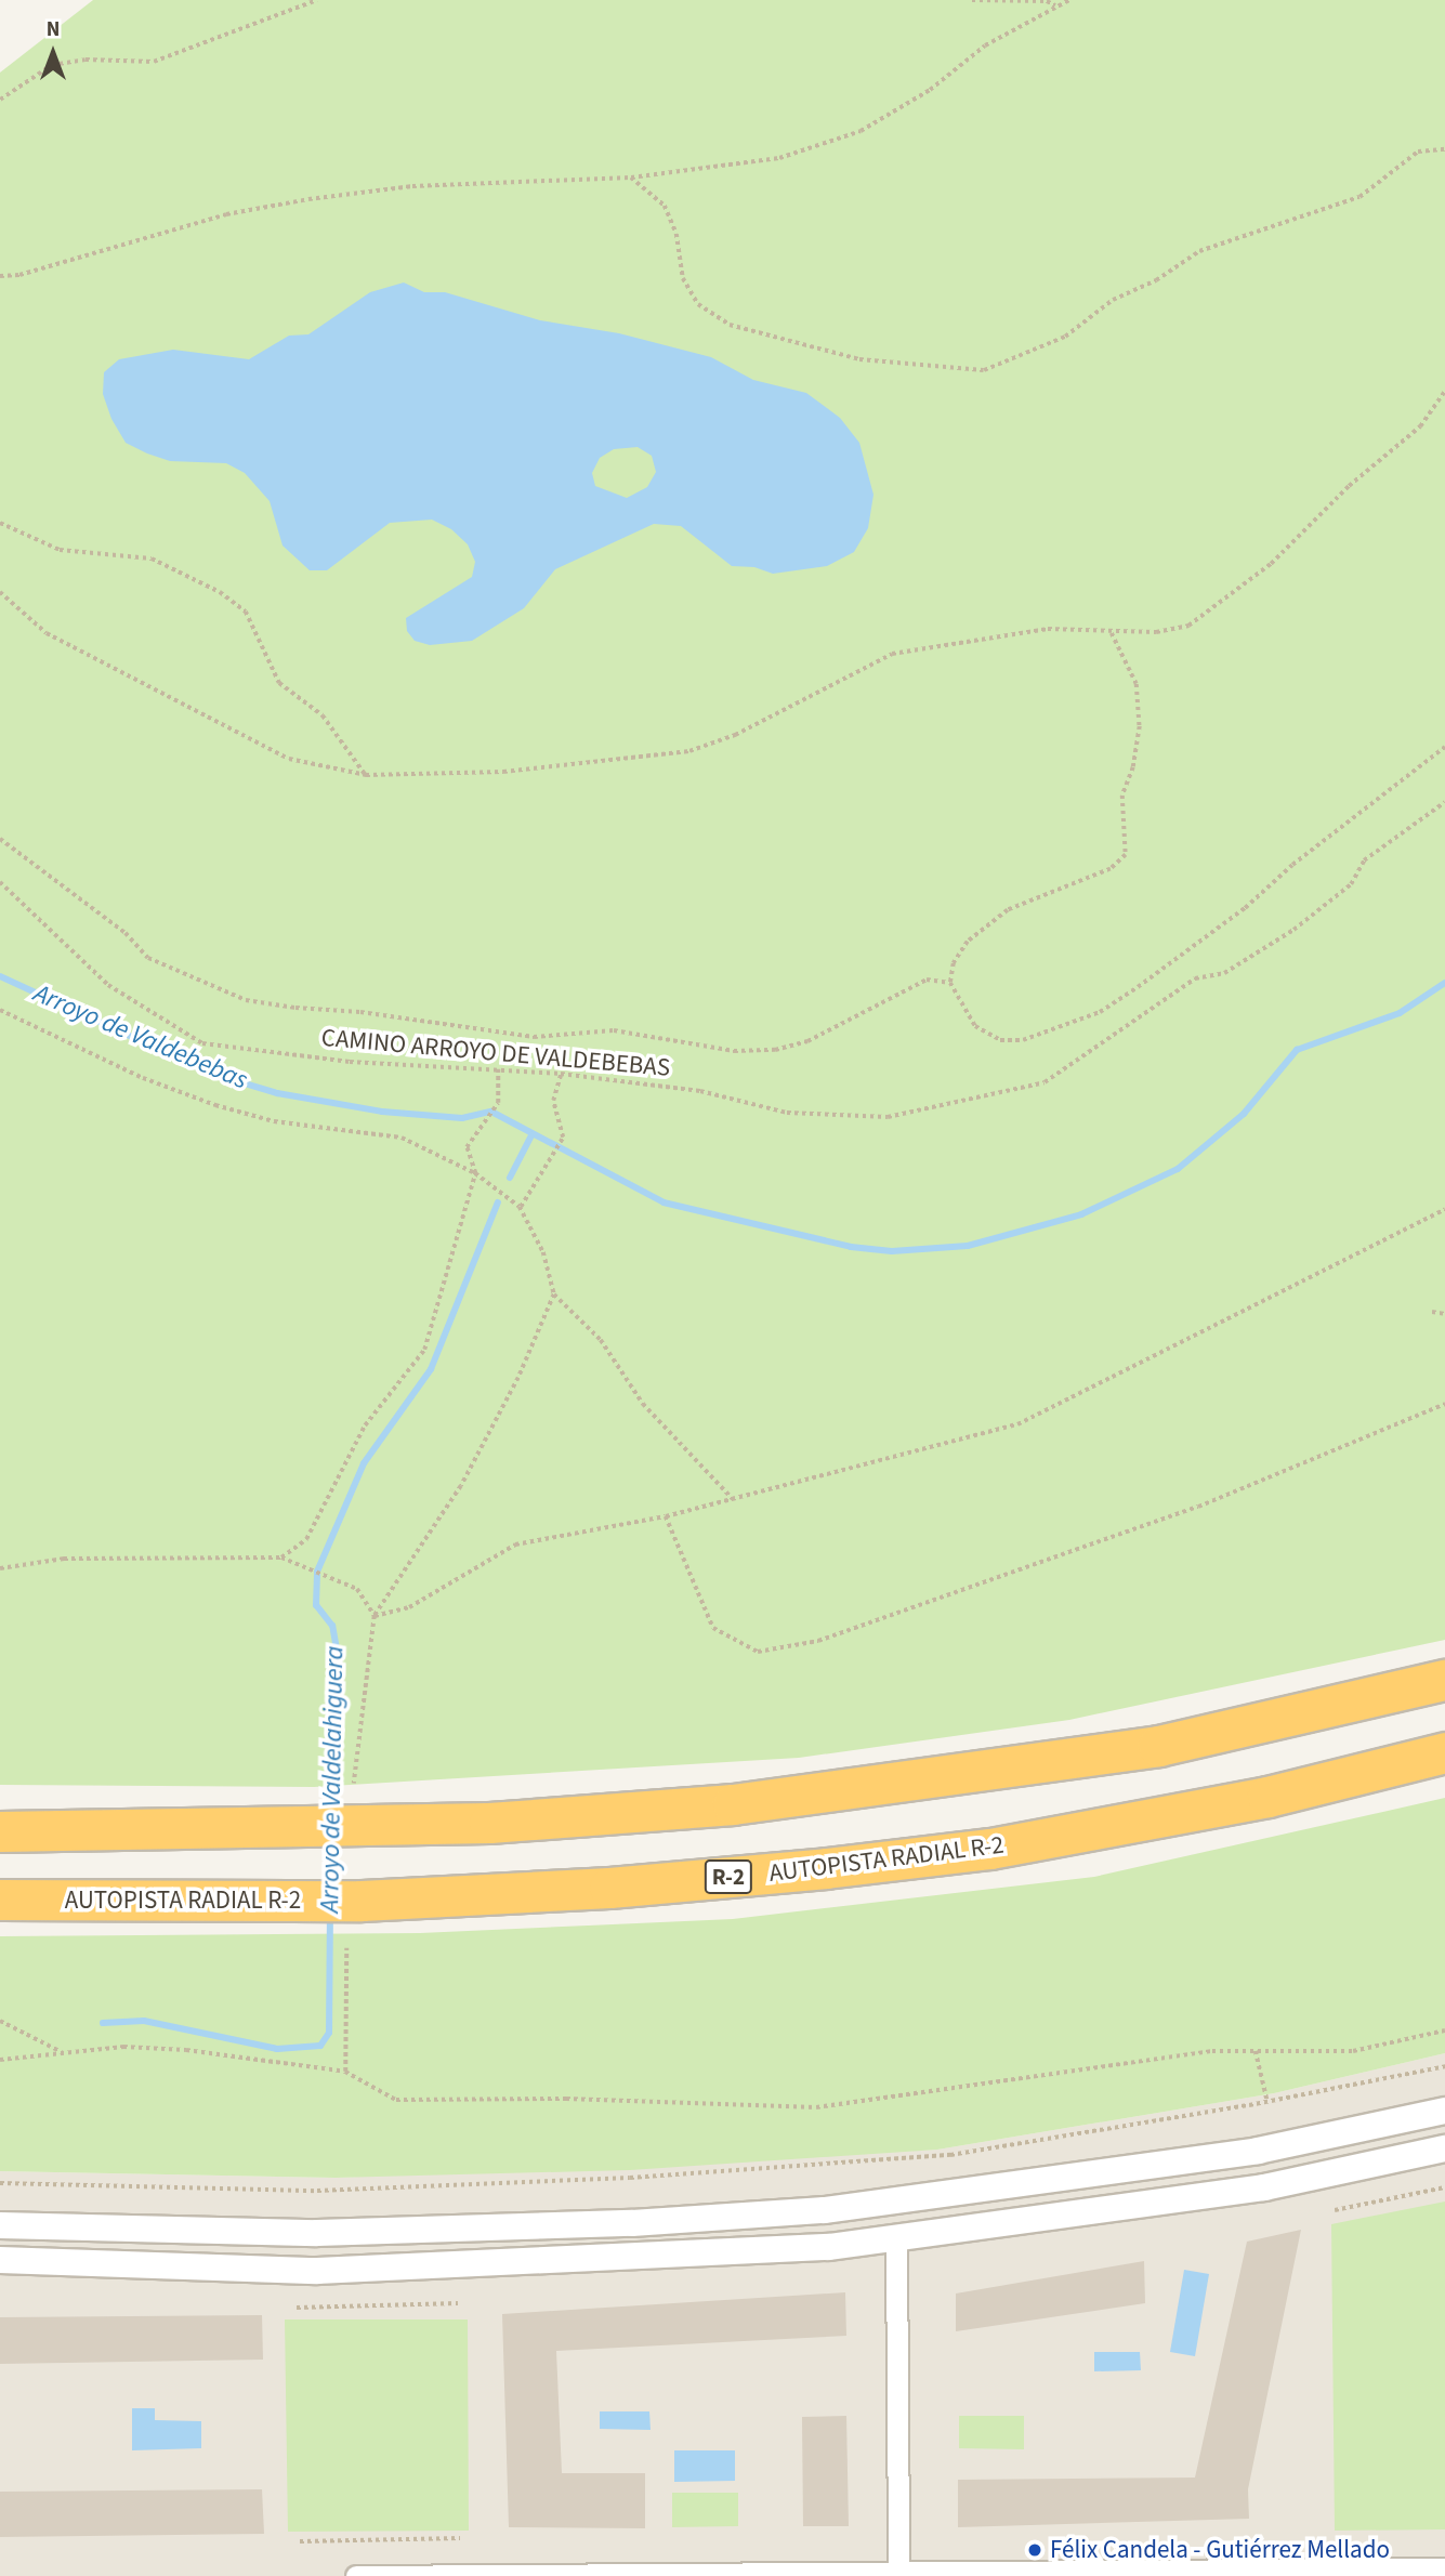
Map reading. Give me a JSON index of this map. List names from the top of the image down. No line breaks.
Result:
{"streets":{"highway":["AUTOPISTA RADIAL R-2","R-2"],"path":["CAMINO ARROYO DE VALDEBEBAS"]},"water":["Arroyo de Valdebebas","Arroyo de Valdelahiguera"],"places":["Félix Candela - Gutiérrez Mellado"],"north":"top"}
